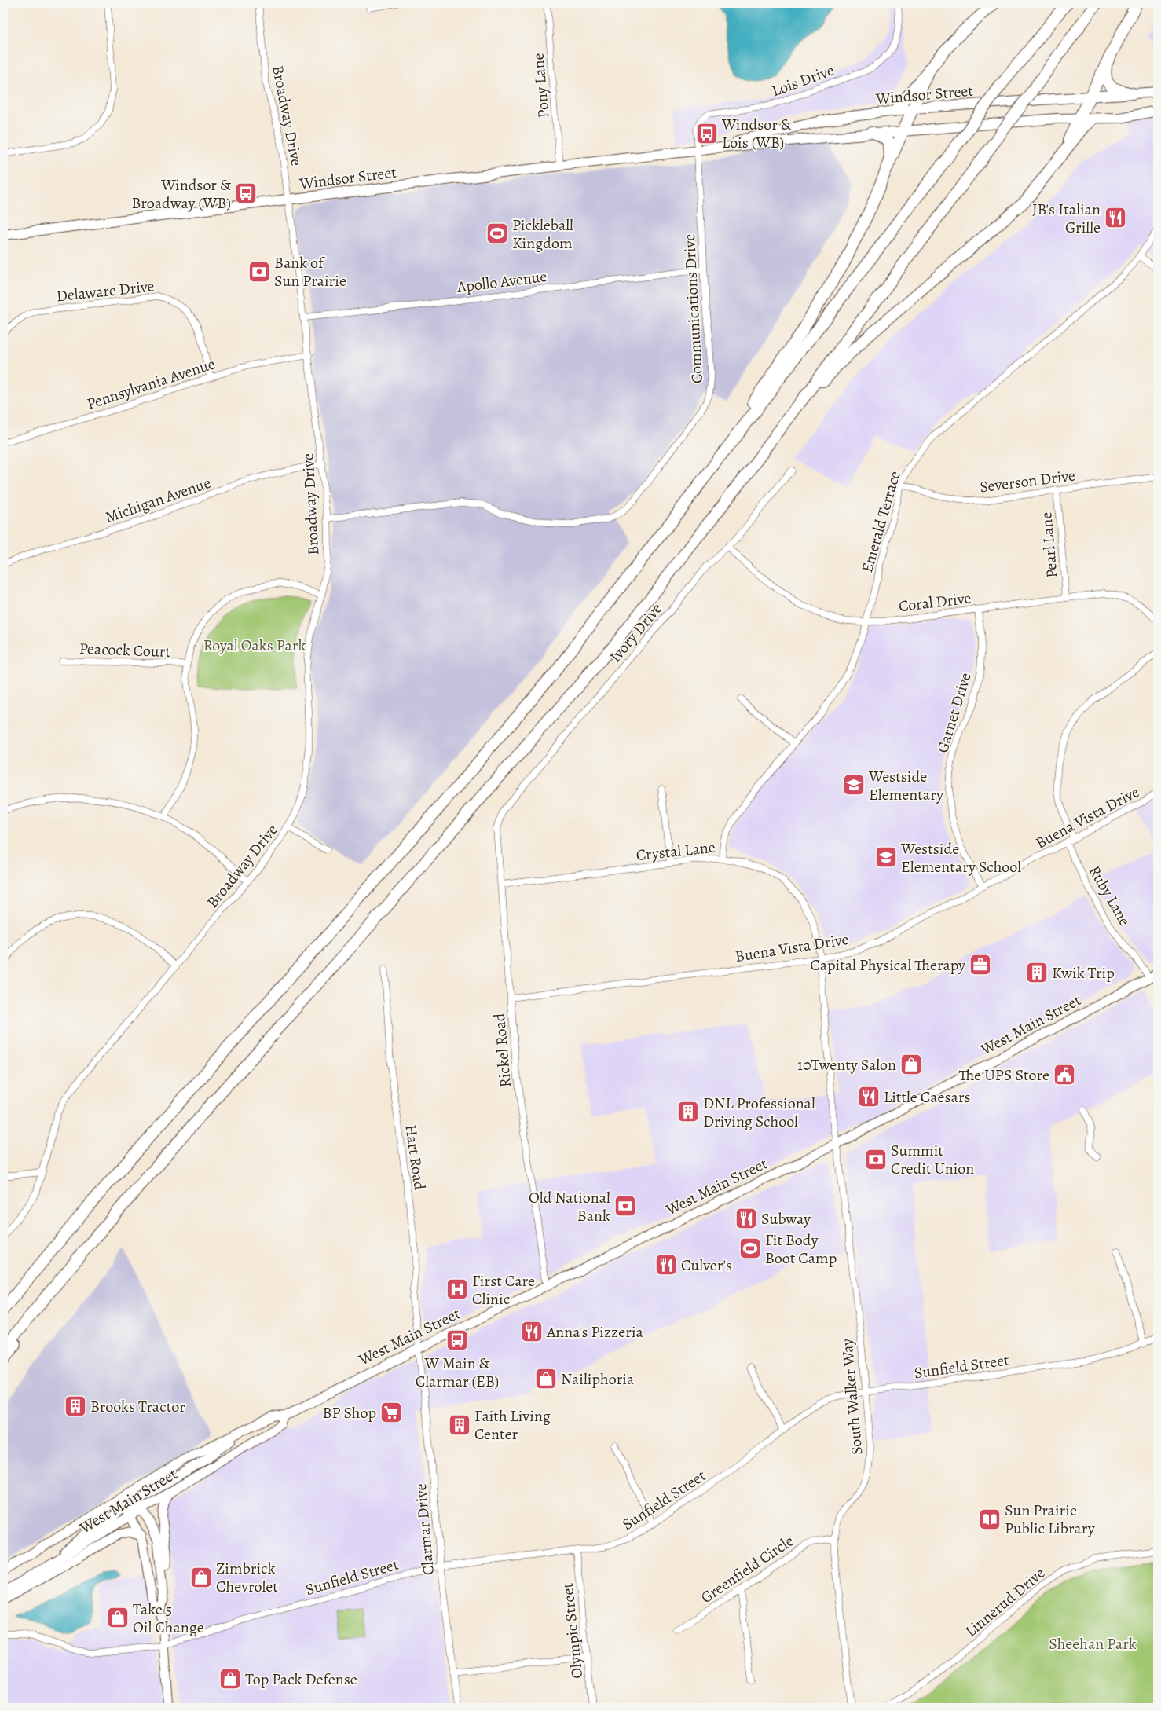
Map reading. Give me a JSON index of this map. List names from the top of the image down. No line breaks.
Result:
{"streets":{"main road":["Windsor Street","West Main Street"],"street":["Lois Drive","Pony Lane","Broadway Drive","Apollo Avenue","Delaware Drive","Communications Drive","Pennsylvania Avenue","Severson Drive","Michigan Avenue","Emerald Terrace","Pearl Lane","Coral Drive","Ivory Drive","Peacock Court","Garnet Drive","Buena Vista Drive","Crystal Lane","Ruby Lane","Rickel Road","Hart Road","Sunfield Street","South Walker Way","Clarmar Drive","Greenfield Circle","Linnerud Drive","Olympic Street"]},"crossings":[["Lois Drive","Windsor Street"],["Lois Drive","Communications Drive"],["Pony Lane","Windsor Street"],["Windsor Street","Broadway Drive"],["Windsor Street","Communications Drive"],["Broadway Drive","Apollo Avenue"],["Broadway Drive","Communications Drive"],["Broadway Drive","Pennsylvania Avenue"],["Broadway Drive","Michigan Avenue"],["Apollo Avenue","Communications Drive"],["Delaware Drive","Pennsylvania Avenue"],["Severson Drive","Emerald Terrace"],["Severson Drive","Pearl Lane"],["Emerald Terrace","Coral Drive"],["Emerald Terrace","Crystal Lane"],["Pearl Lane","Coral Drive"],["Coral Drive","Ivory Drive"],["Coral Drive","Garnet Drive"],["Ivory Drive","Rickel Road"],["Garnet Drive","Buena Vista Drive"],["Buena Vista Drive","Crystal Lane"],["Buena Vista Drive","Ruby Lane"],["Buena Vista Drive","Rickel Road"],["Crystal Lane","West Main Street"],["Crystal Lane","Rickel Road"],["Crystal Lane","South Walker Way"],["Ruby Lane","West Main Street"],["West Main Street","Rickel Road"],["West Main Street","Hart Road"],["West Main Street","South Walker Way"],["West Main Street","Clarmar Drive"],["Hart Road","Clarmar Drive"],["Sunfield Street","South Walker Way"],["Sunfield Street","Clarmar Drive"],["Sunfield Street","Olympic Street"],["South Walker Way","Greenfield Circle"]],"parks":["Royal Oaks Park","Sheehan Park"],"places":{"bus stop":["Windsor & Lois (WB)","Windsor & Broadway (WB)","W Main & Clarmar (EB)"],"restaurant":["JB's Italian Grille","Little Caesars","Subway","Culver's","Anna's Pizzeria"],"sports":["Pickleball Kingdom","Fit Body Boot Camp"],"bank":["Bank of Sun Prairie","Summit Credit Union","Old National Bank"],"school or university":["Westside Elementary","Westside Elementary School"],"office":["Capital Physical Therapy"],"building":["Kwik Trip","DNL Professional Driving School","Brooks Tractor","Faith Living Center"],"shop":["10Twenty Salon","Nailiphoria","Zimbrick Chevrolet","Take 5 Oil Change","Top Pack Defense"],"public building":["The UPS Store"],"hospital":["First Care Clinic"],"supermarket":["BP Shop"],"library":["Sun Prairie Public Library"]}}
